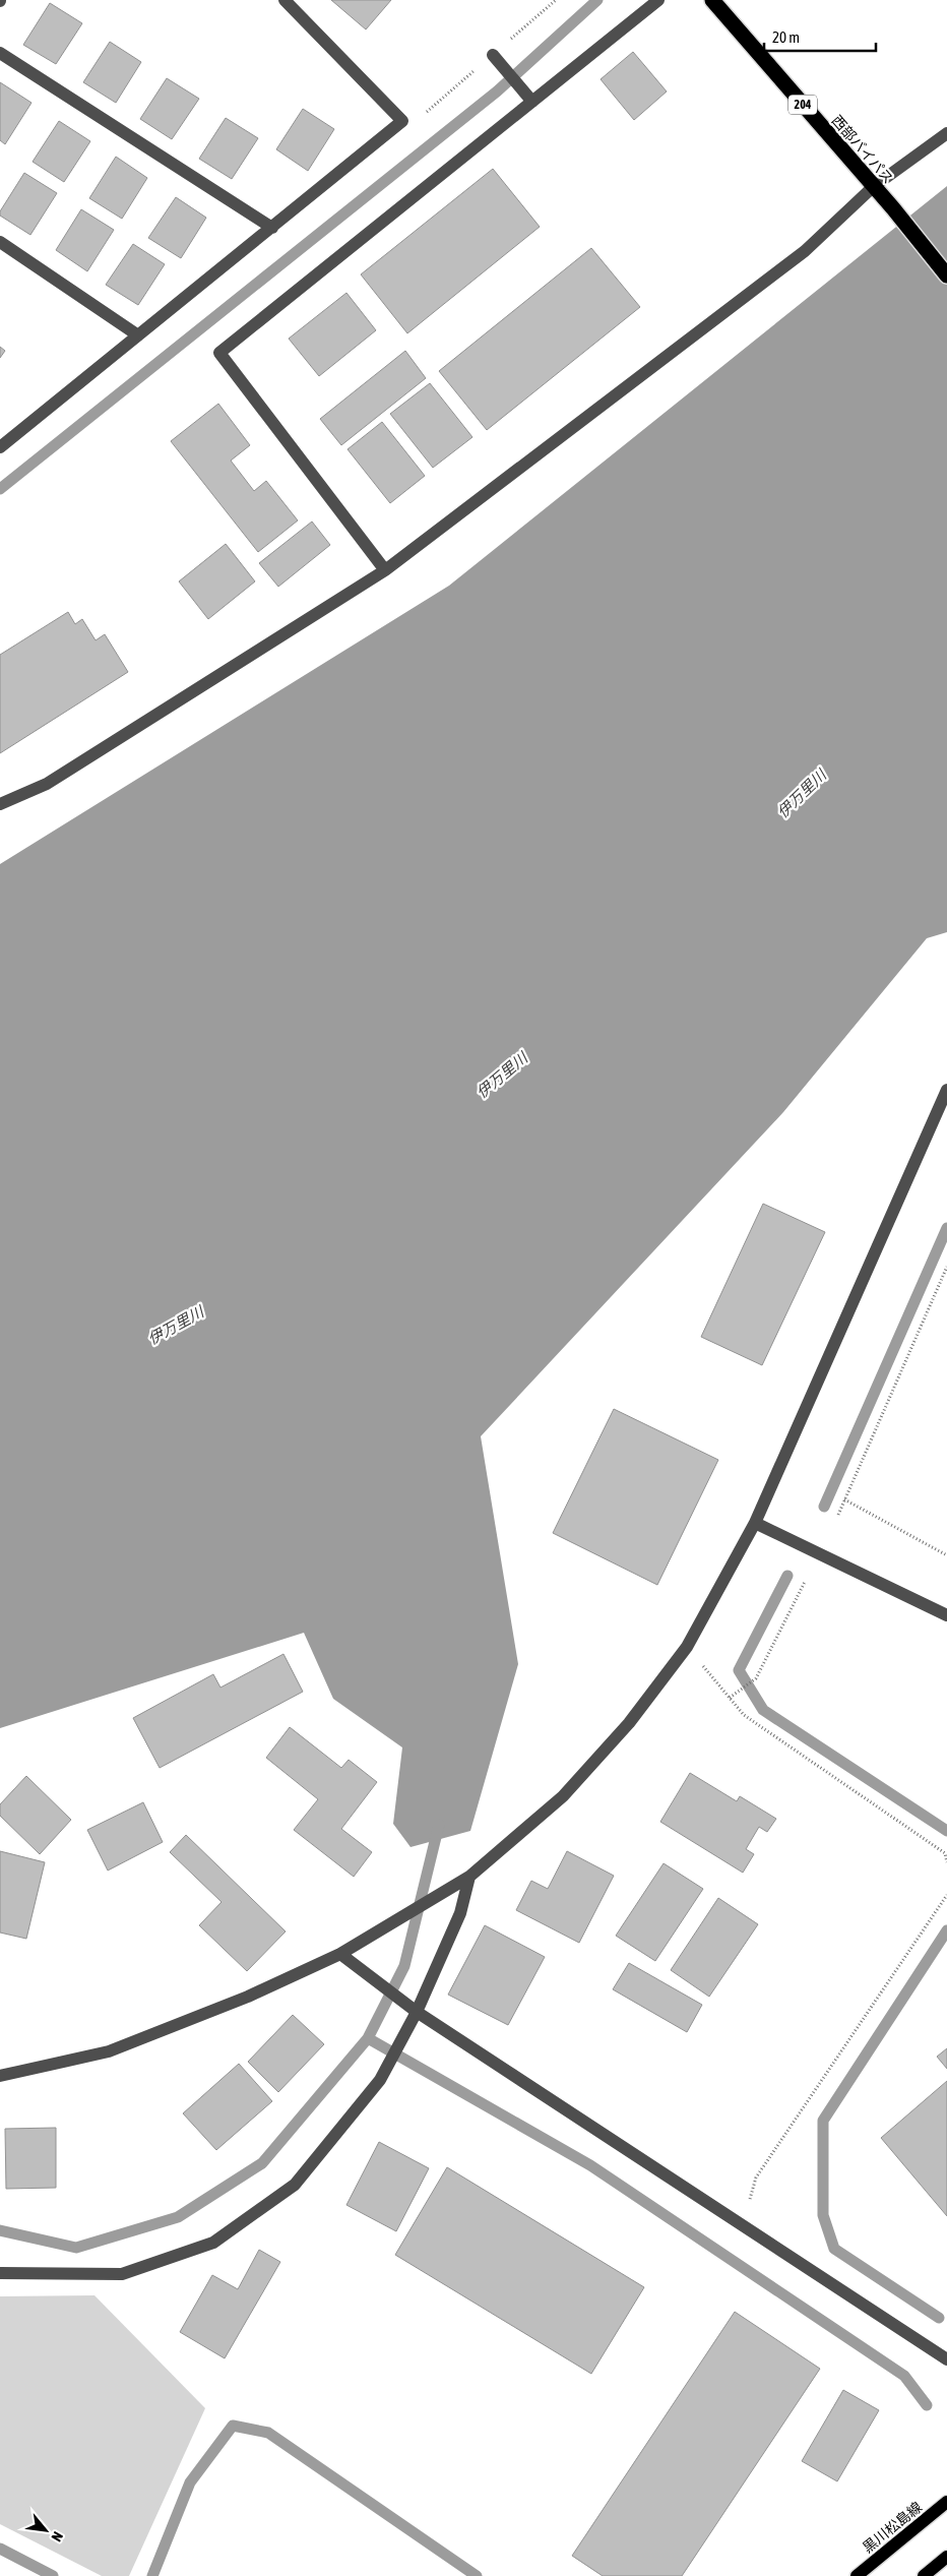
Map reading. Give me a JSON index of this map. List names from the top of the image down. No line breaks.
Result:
{"streets":{"highway":["204","西部バイパス"],"main road":["黒川松島線"]},"water":["伊万里川"],"scale_bar":"20 m","north":"bottom right"}
